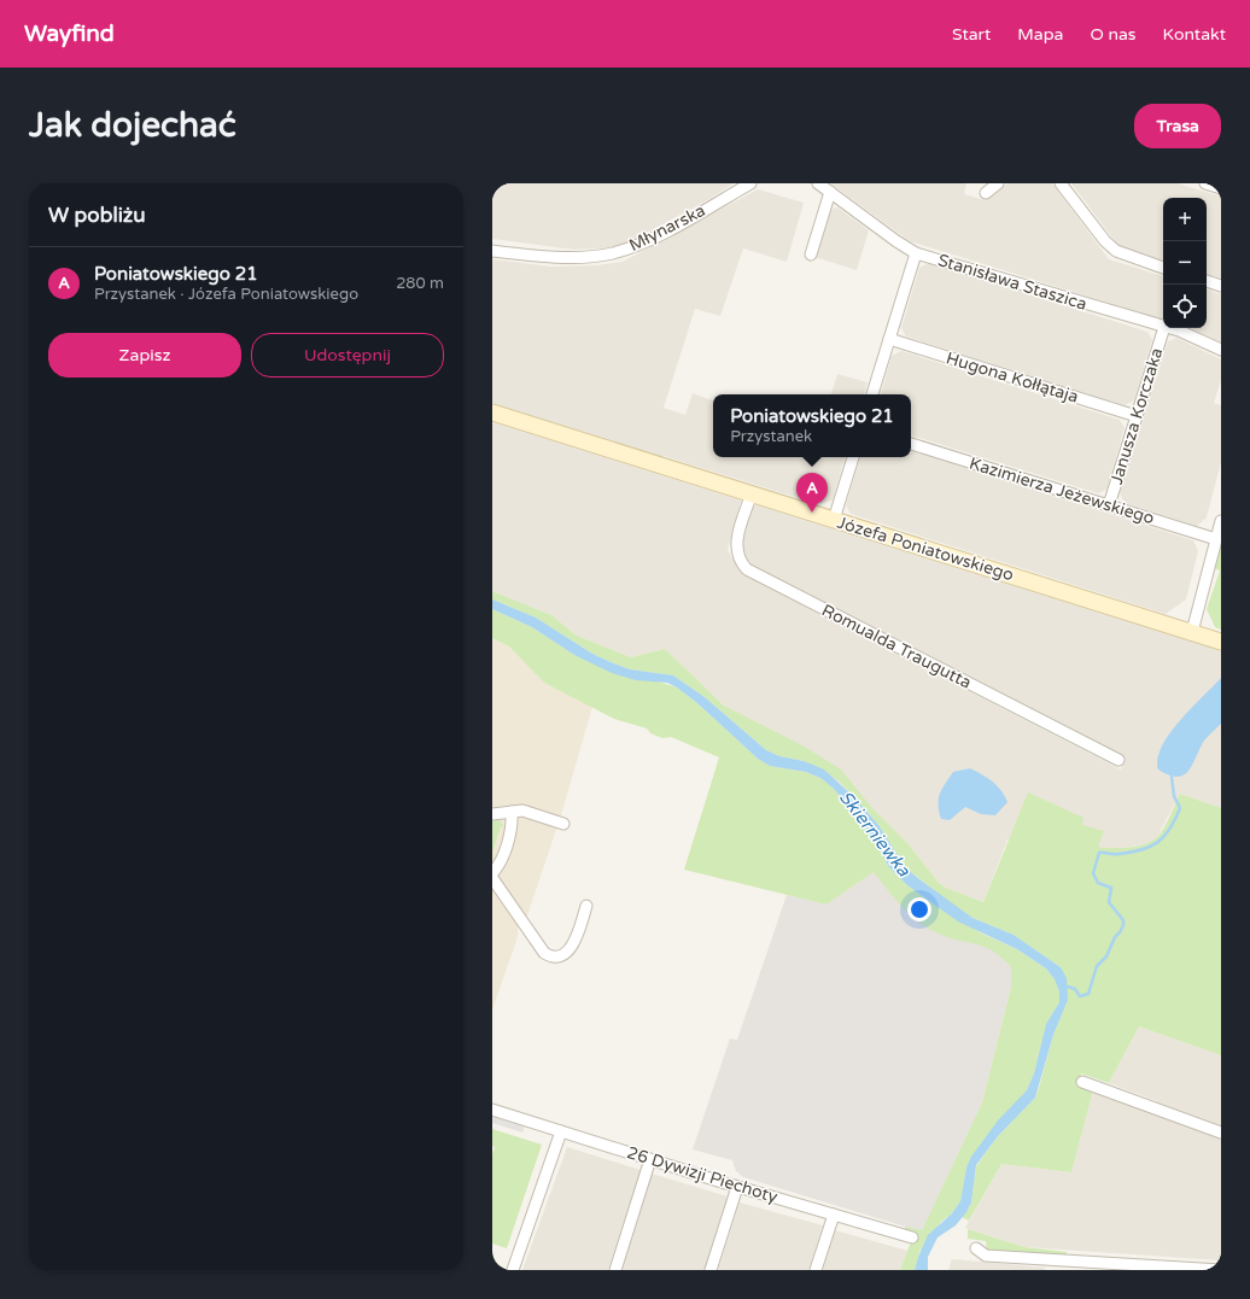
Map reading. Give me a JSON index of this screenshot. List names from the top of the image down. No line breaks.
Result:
{"streets":{"street":["Młynarska","Stanisława Staszica","Hugona Kołłątaja","Janusza Korczaka","Kazimierza Jeżewskiego","Józefa Poniatowskiego","Romualda Traugutta","26 Dywizji Piechoty"]},"crossings":[["Hugona Kołłątaja","Janusza Korczaka"],["Janusza Korczaka","Kazimierza Jeżewskiego"],["Józefa Poniatowskiego","Romualda Traugutta"]],"water":["Skierniewka"],"page":{"header":"Wayfind","nav":["Start","Mapa","O nas","Kontakt"],"buttons":["Trasa",["Zapisz","Udostępnij"]],"title":"Jak dojechać","heading":"W pobliżu","map_buttons":["+","−"],"list":[{"mark":"A","name":"Poniatowskiego 21","note":"Przystanek · Józefa Poniatowskiego","value":"280 m"}],"popup":["Poniatowskiego 21","Przystanek"],"pins":"A"}}
